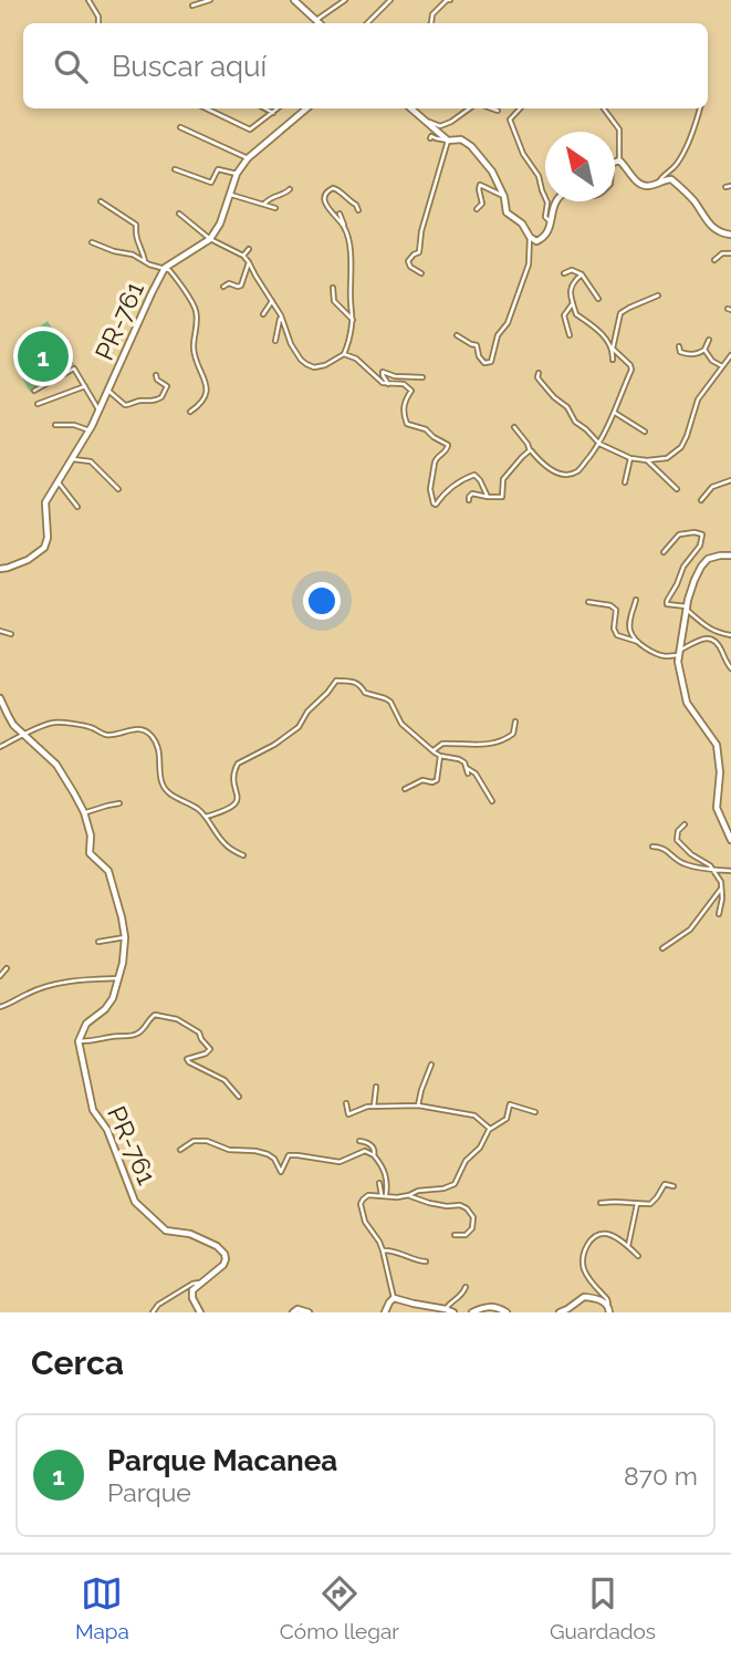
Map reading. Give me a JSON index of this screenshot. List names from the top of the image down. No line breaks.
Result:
{"streets":{"street":["PR-761"]},"north":"top left","page":{"search":"Buscar aquí","pins":"1","heading":"Cerca","list":[{"mark":"1","name":"Parque Macanea","note":"Parque","value":"870 m"}],"nav":["Mapa","Cómo llegar","Guardados"]}}
